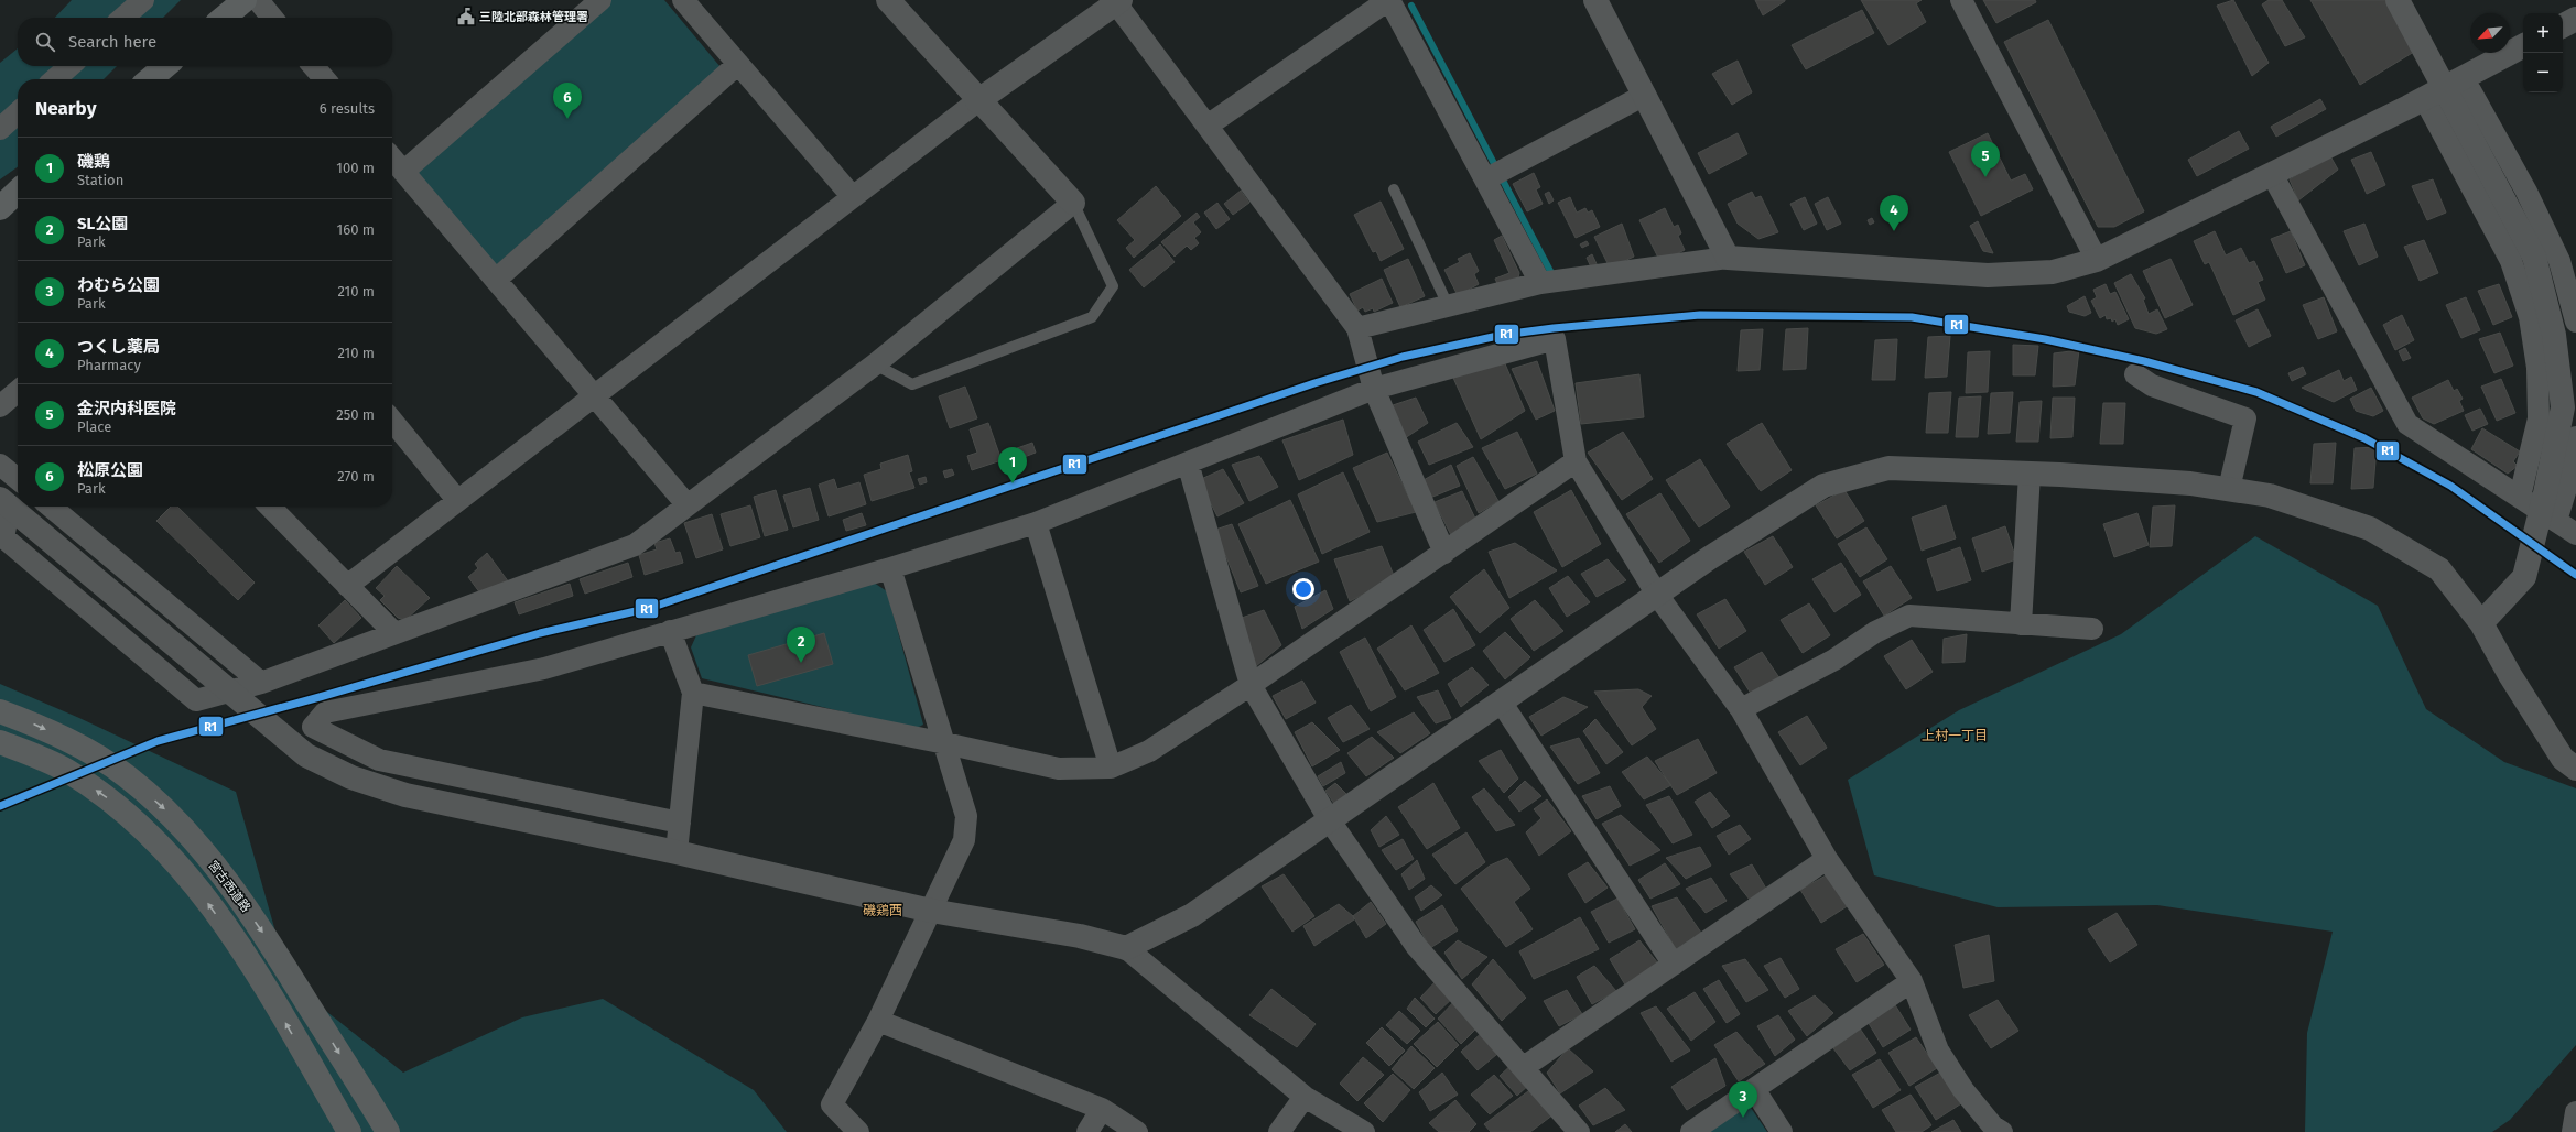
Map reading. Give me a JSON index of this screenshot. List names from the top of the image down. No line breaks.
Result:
{"streets":{"highway":["宮古西道路"]},"districts":["上村一丁目","磯鶏西"],"places":{"public building":["三陸北部森林管理署"]},"lines":["transit line R1"],"north":"bottom left","page":{"map_buttons":["+","−"],"search":"Search here","heading":["Nearby","6 results"],"pins":["6","5","4","1","2","3"],"list":[{"mark":"1","name":"磯鶏","note":"Station","value":"100 m"},{"mark":"2","name":"SL公園","note":"Park","value":"160 m"},{"mark":"3","name":"わむら公園","note":"Park","value":"210 m"},{"mark":"4","name":"つくし薬局","note":"Pharmacy","value":"210 m"},{"mark":"5","name":"金沢内科医院","note":"Place","value":"250 m"},{"mark":"6","name":"松原公園","note":"Park","value":"270 m"}]}}
